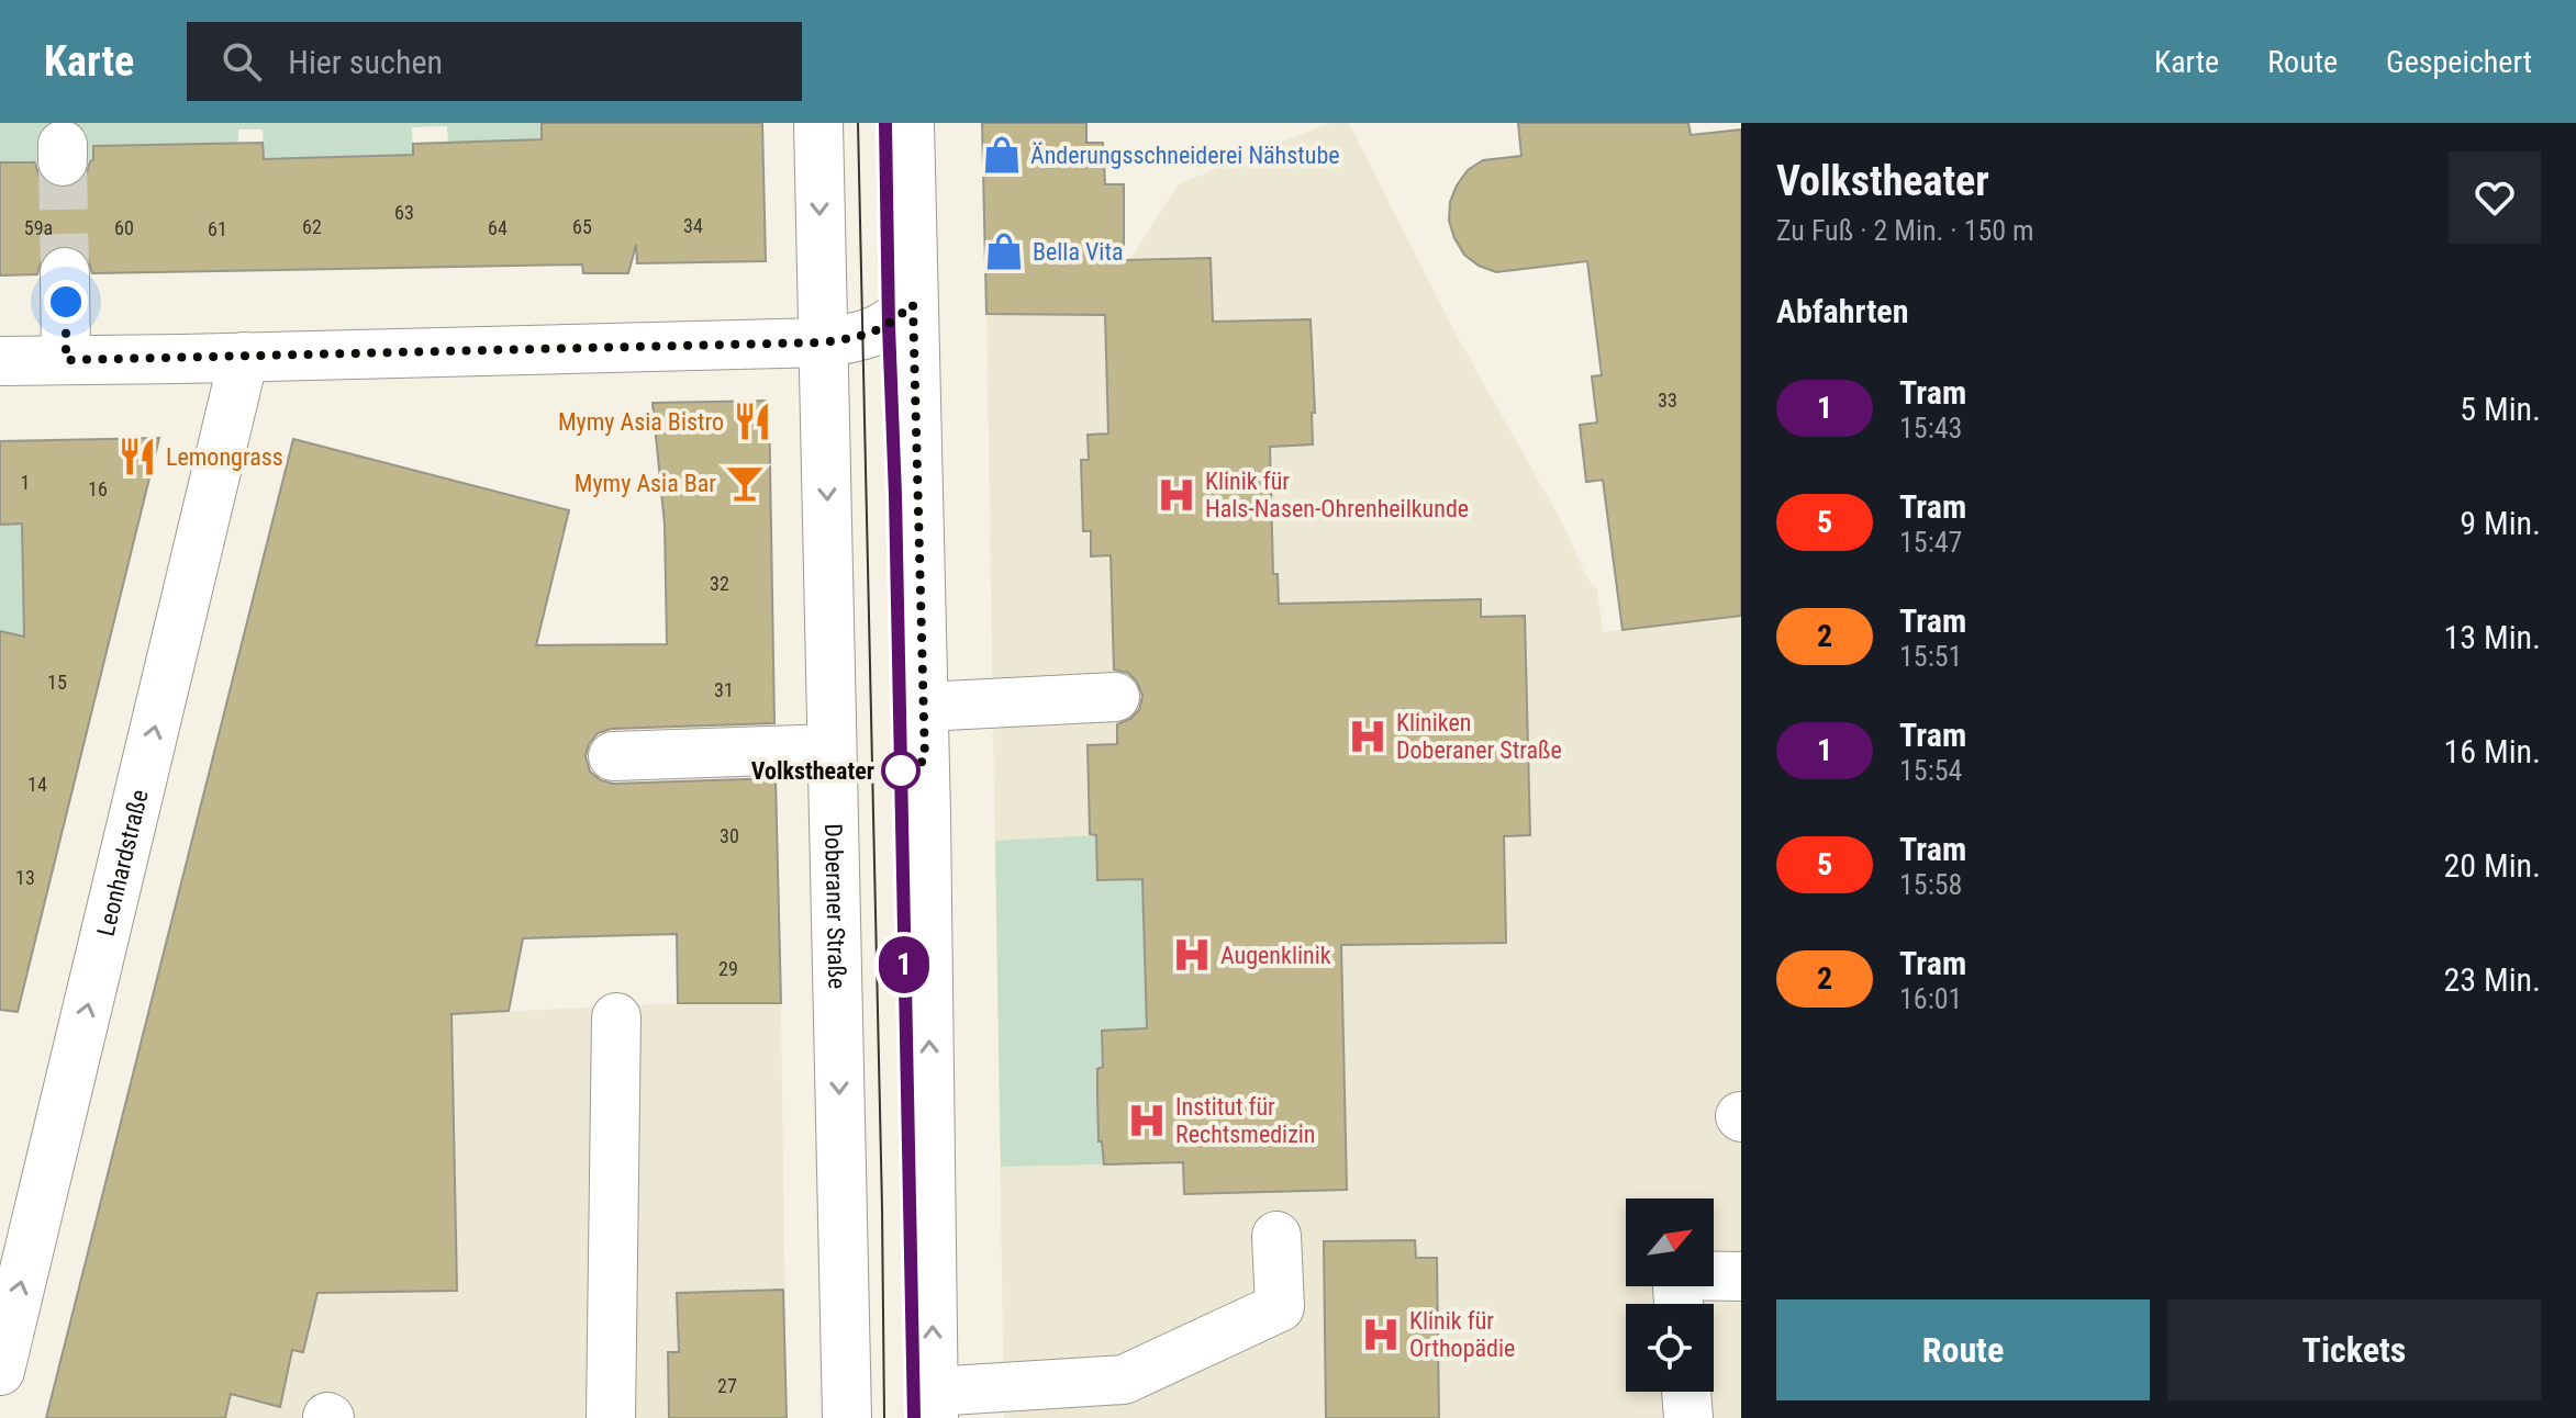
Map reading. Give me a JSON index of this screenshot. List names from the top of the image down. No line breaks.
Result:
{"streets":{"street":["Leonhardstraße","Doberaner Straße"]},"one_way":["Leonhardstraße"],"places":{"shop":["Änderungsschneiderei Nähstube","Bella Vita"],"restaurant":["Mymy Asia Bistro","Lemongrass"],"bar":["Mymy Asia Bar"],"hospital":["Klinik für Hals-Nasen-Ohrenheilkunde","Kliniken Doberaner Straße","Augenklinik","Institut für Rechtsmedizin","Klinik für Orthopädie"],"other":["Volkstheater"]},"lines":["tram line 1"],"house_numbers":["63","34","62","65","59a","60","64","61","33","1","16","32","15","31","14","30","13","29","27"],"north":"top right","page":{"header":"Karte","search":"Hier suchen","nav":["Karte","Route","Gespeichert"],"on_map":"1","heading":[["Volkstheater","Zu Fuß · 2 Min. · 150 m"],"Abfahrten"],"list":[{"mark":"1","name":"Tram","note":"15:43","value":"5 Min."},{"mark":"5","name":"Tram","note":"15:47","value":"9 Min."},{"mark":"2","name":"Tram","note":"15:51","value":"13 Min."},{"mark":"1","name":"Tram","note":"15:54","value":"16 Min."},{"mark":"5","name":"Tram","note":"15:58","value":"20 Min."},{"mark":"2","name":"Tram","note":"16:01","value":"23 Min."}],"buttons":["Route","Tickets"]}}
